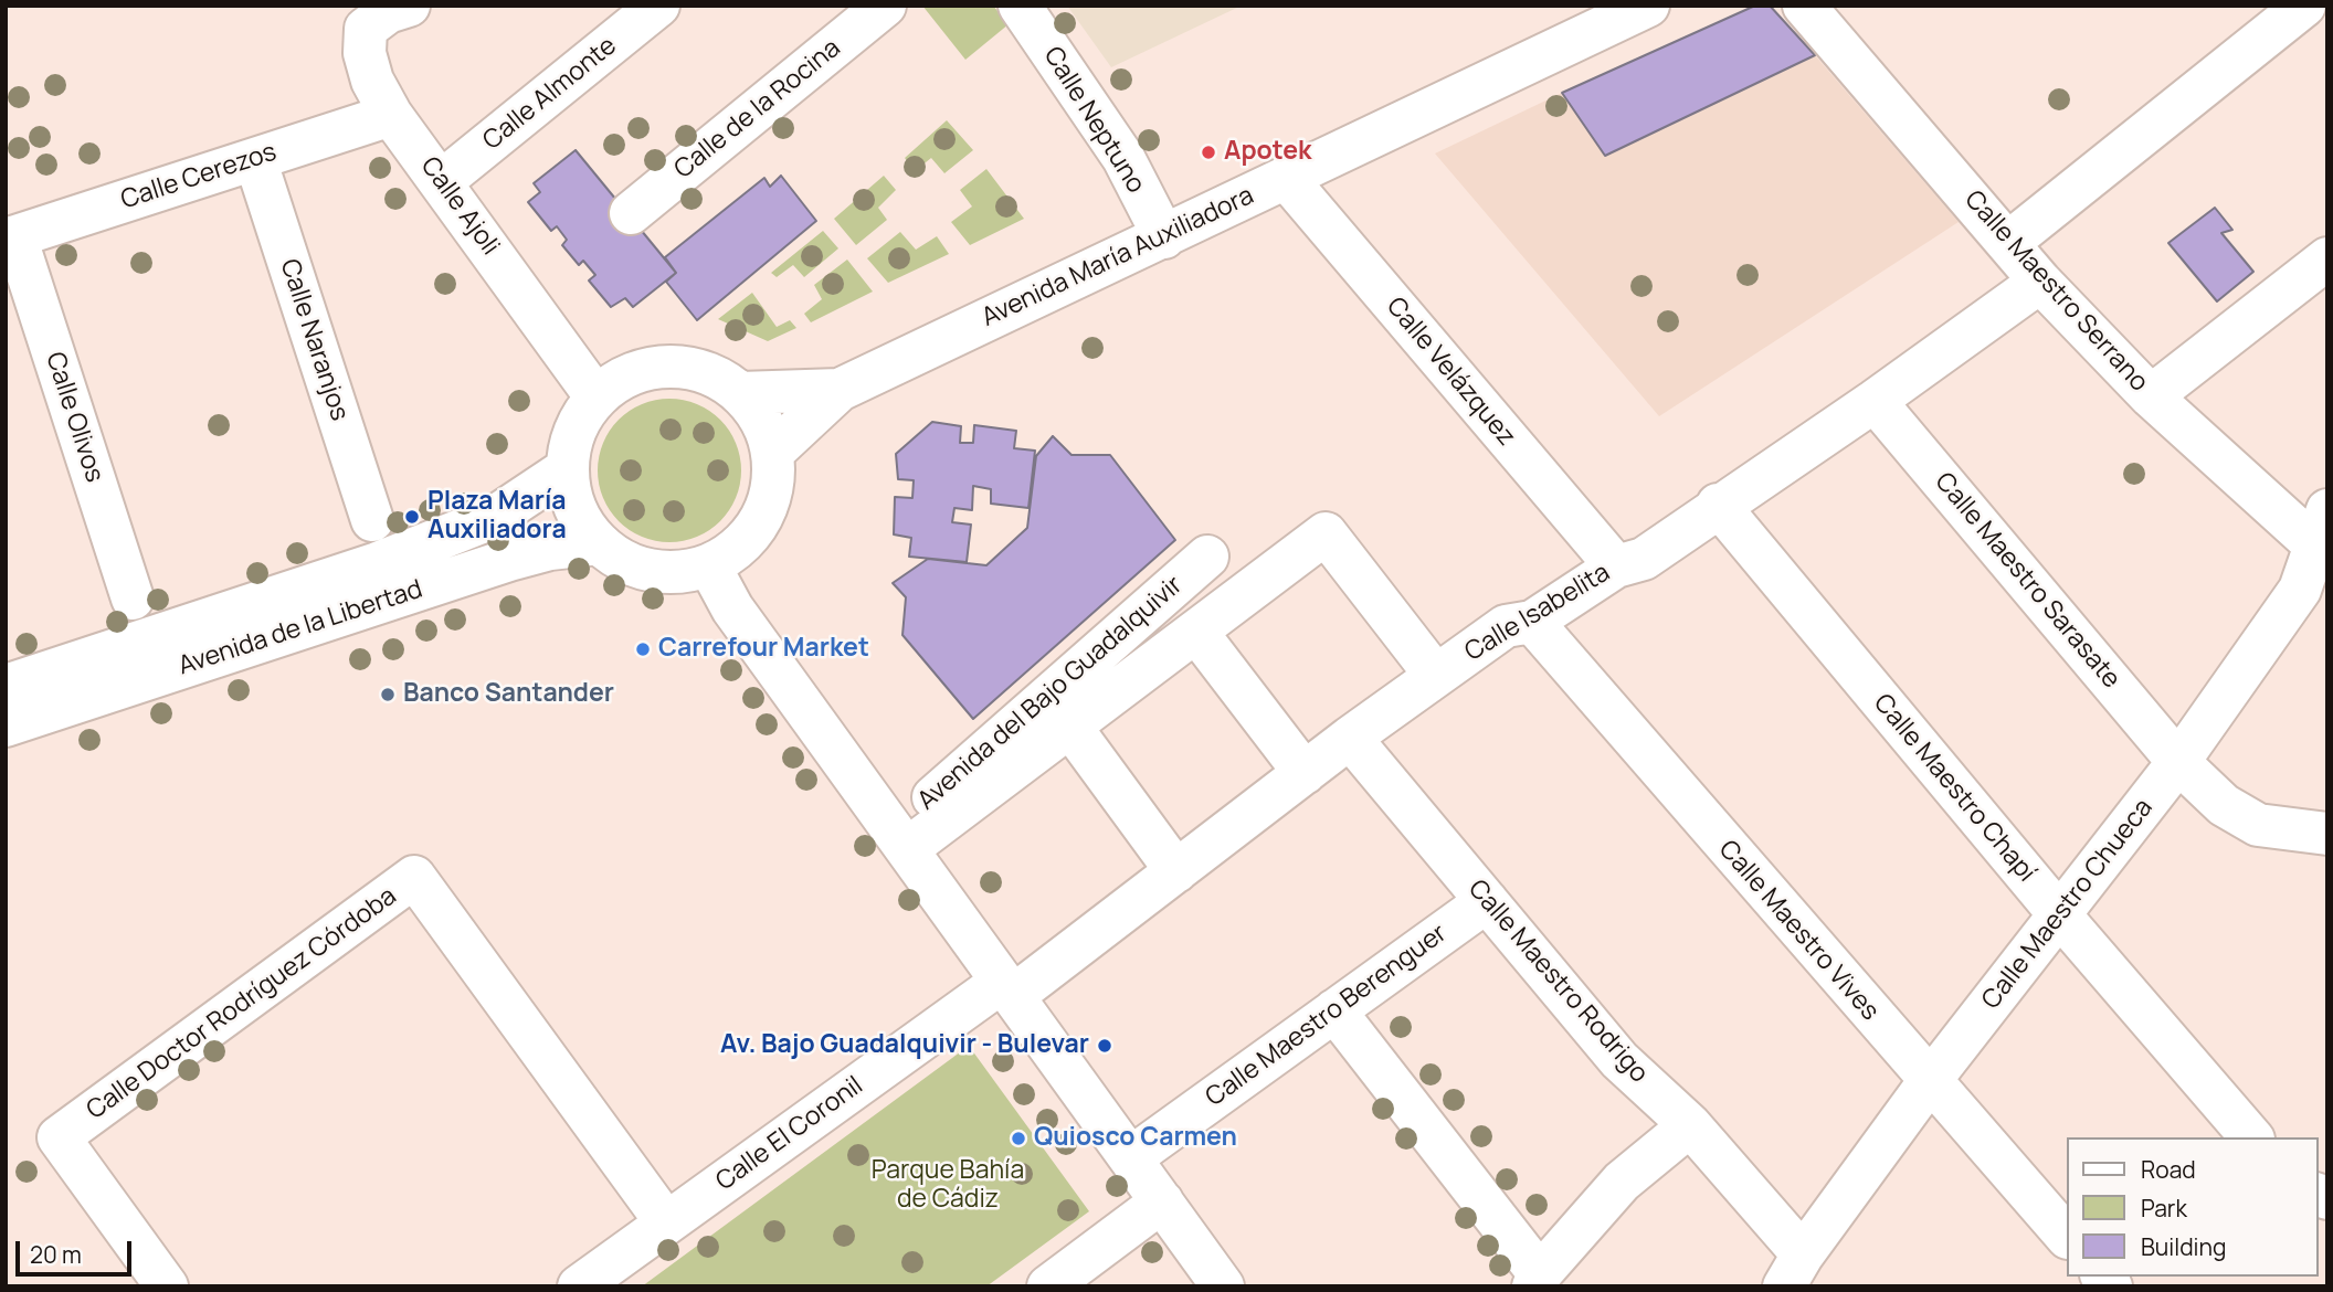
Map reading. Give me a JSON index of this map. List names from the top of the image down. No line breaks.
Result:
{"streets":{"street":["Calle Almonte","Calle de la Rocina","Calle Neptuno","Calle Cerezos","Calle Ajoli","Avenida María Auxiliadora","Calle Maestro Serrano","Calle Naranjos","Calle Velázquez","Calle Olivos","Calle Maestro Sarasate","Calle Isabelita","Avenida de la Libertad","Avenida del Bajo Guadalquivir","Calle Maestro Chapí","Calle Maestro Chueca","Calle Maestro Vives","Calle Maestro Rodrigo","Calle Doctor Rodríguez Córdoba","Calle Maestro Berenguer","Calle El Coronil"]},"crossings":[["Calle Almonte","Calle Ajoli"],["Calle Neptuno","Avenida María Auxiliadora"],["Calle Cerezos","Calle Ajoli"],["Calle Cerezos","Calle Naranjos"],["Calle Cerezos","Calle Olivos"],["Calle Ajoli","Avenida María Auxiliadora"],["Calle Ajoli","Avenida de la Libertad"],["Calle Ajoli","Avenida del Bajo Guadalquivir"],["Avenida María Auxiliadora","Calle Velázquez"],["Avenida María Auxiliadora","Avenida de la Libertad"],["Avenida María Auxiliadora","Avenida del Bajo Guadalquivir"],["Calle Maestro Serrano","Calle Isabelita"],["Calle Maestro Serrano","Calle Maestro Chueca"],["Calle Velázquez","Calle Isabelita"],["Calle Maestro Sarasate","Calle Isabelita"],["Calle Maestro Sarasate","Calle Maestro Chueca"],["Calle Isabelita","Avenida del Bajo Guadalquivir"],["Calle Isabelita","Calle Maestro Chapí"],["Calle Isabelita","Calle Maestro Vives"],["Calle Isabelita","Calle Maestro Rodrigo"],["Calle Isabelita","Calle El Coronil"],["Avenida de la Libertad","Avenida del Bajo Guadalquivir"],["Avenida del Bajo Guadalquivir","Calle Maestro Berenguer"],["Avenida del Bajo Guadalquivir","Calle El Coronil"],["Calle Maestro Chapí","Calle Maestro Chueca"],["Calle Maestro Chueca","Calle Maestro Vives"],["Calle Maestro Chueca","Calle Maestro Rodrigo"],["Calle Maestro Rodrigo","Calle Maestro Berenguer"],["Calle Doctor Rodríguez Córdoba","Calle El Coronil"]],"parks":["Parque Bahía de Cádiz"],"places":["Apotek","Plaza María Auxiliadora","Carrefour Market","Banco Santander","Av. Bajo Guadalquivir - Bulevar","Quiosco Carmen"],"legend":["Road","Park","Building"],"scale_bar":"20 m"}
